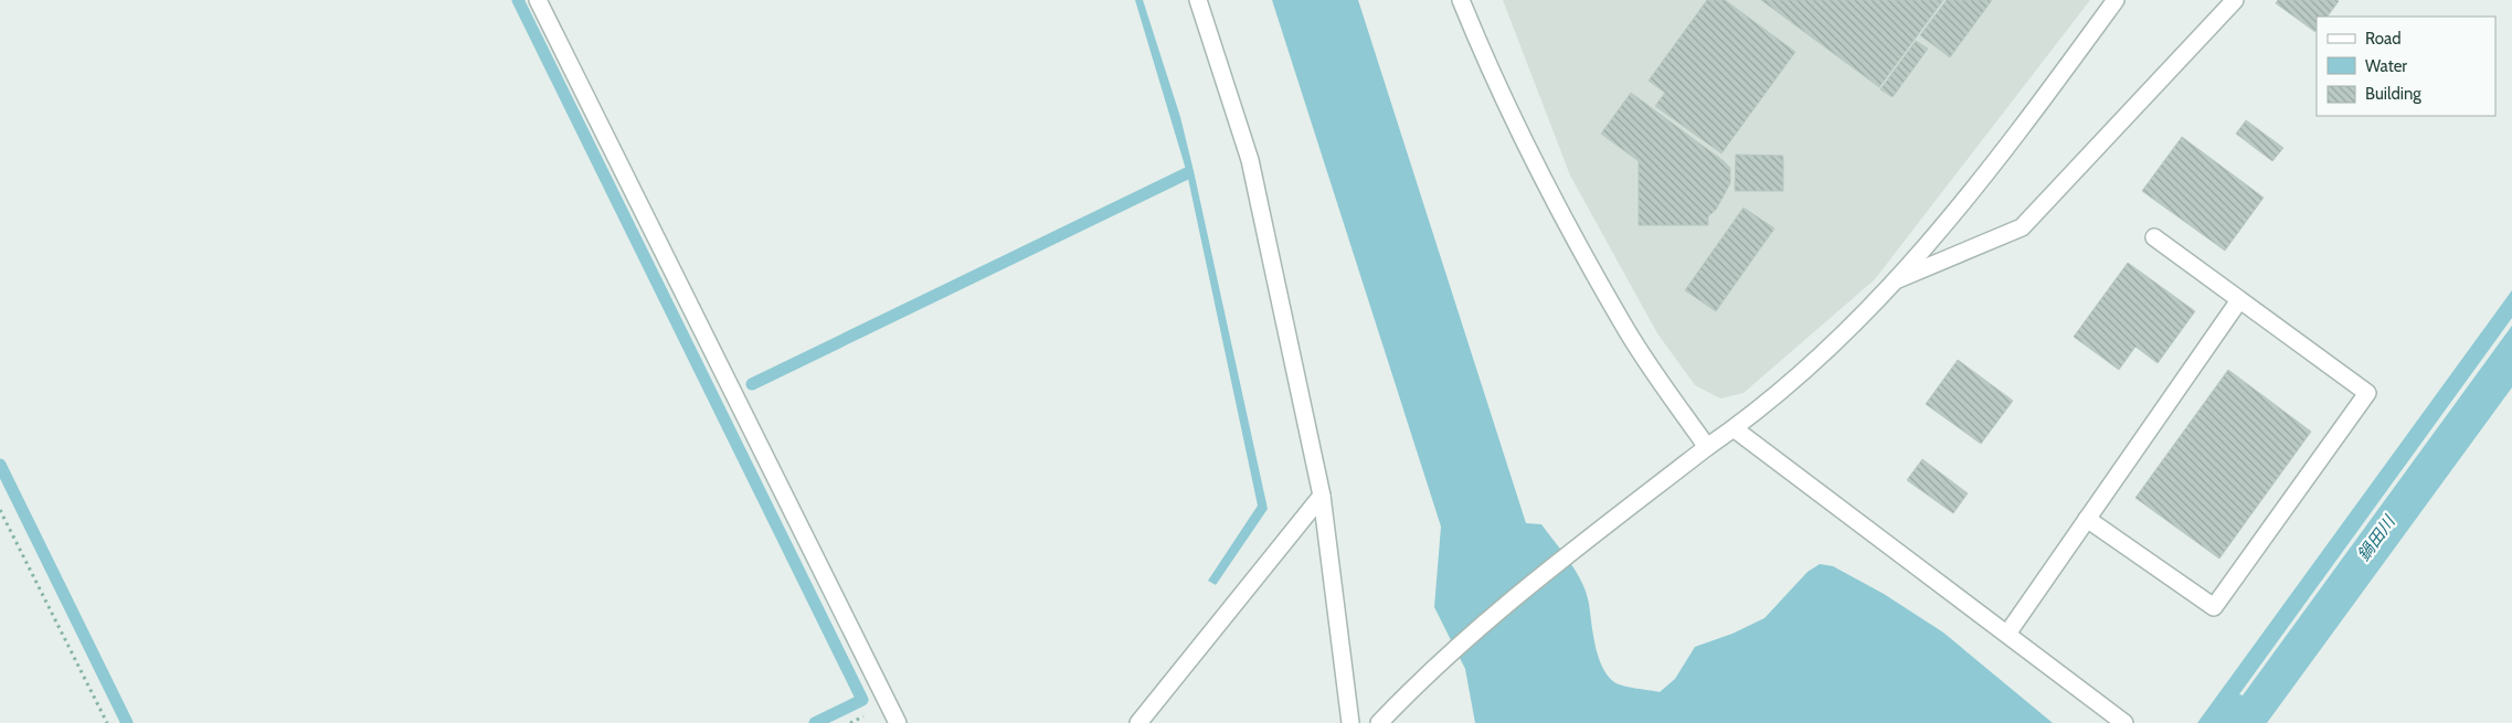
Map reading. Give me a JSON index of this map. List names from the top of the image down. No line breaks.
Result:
{"water":["鍋田川"],"legend":["Road","Water","Building"]}
